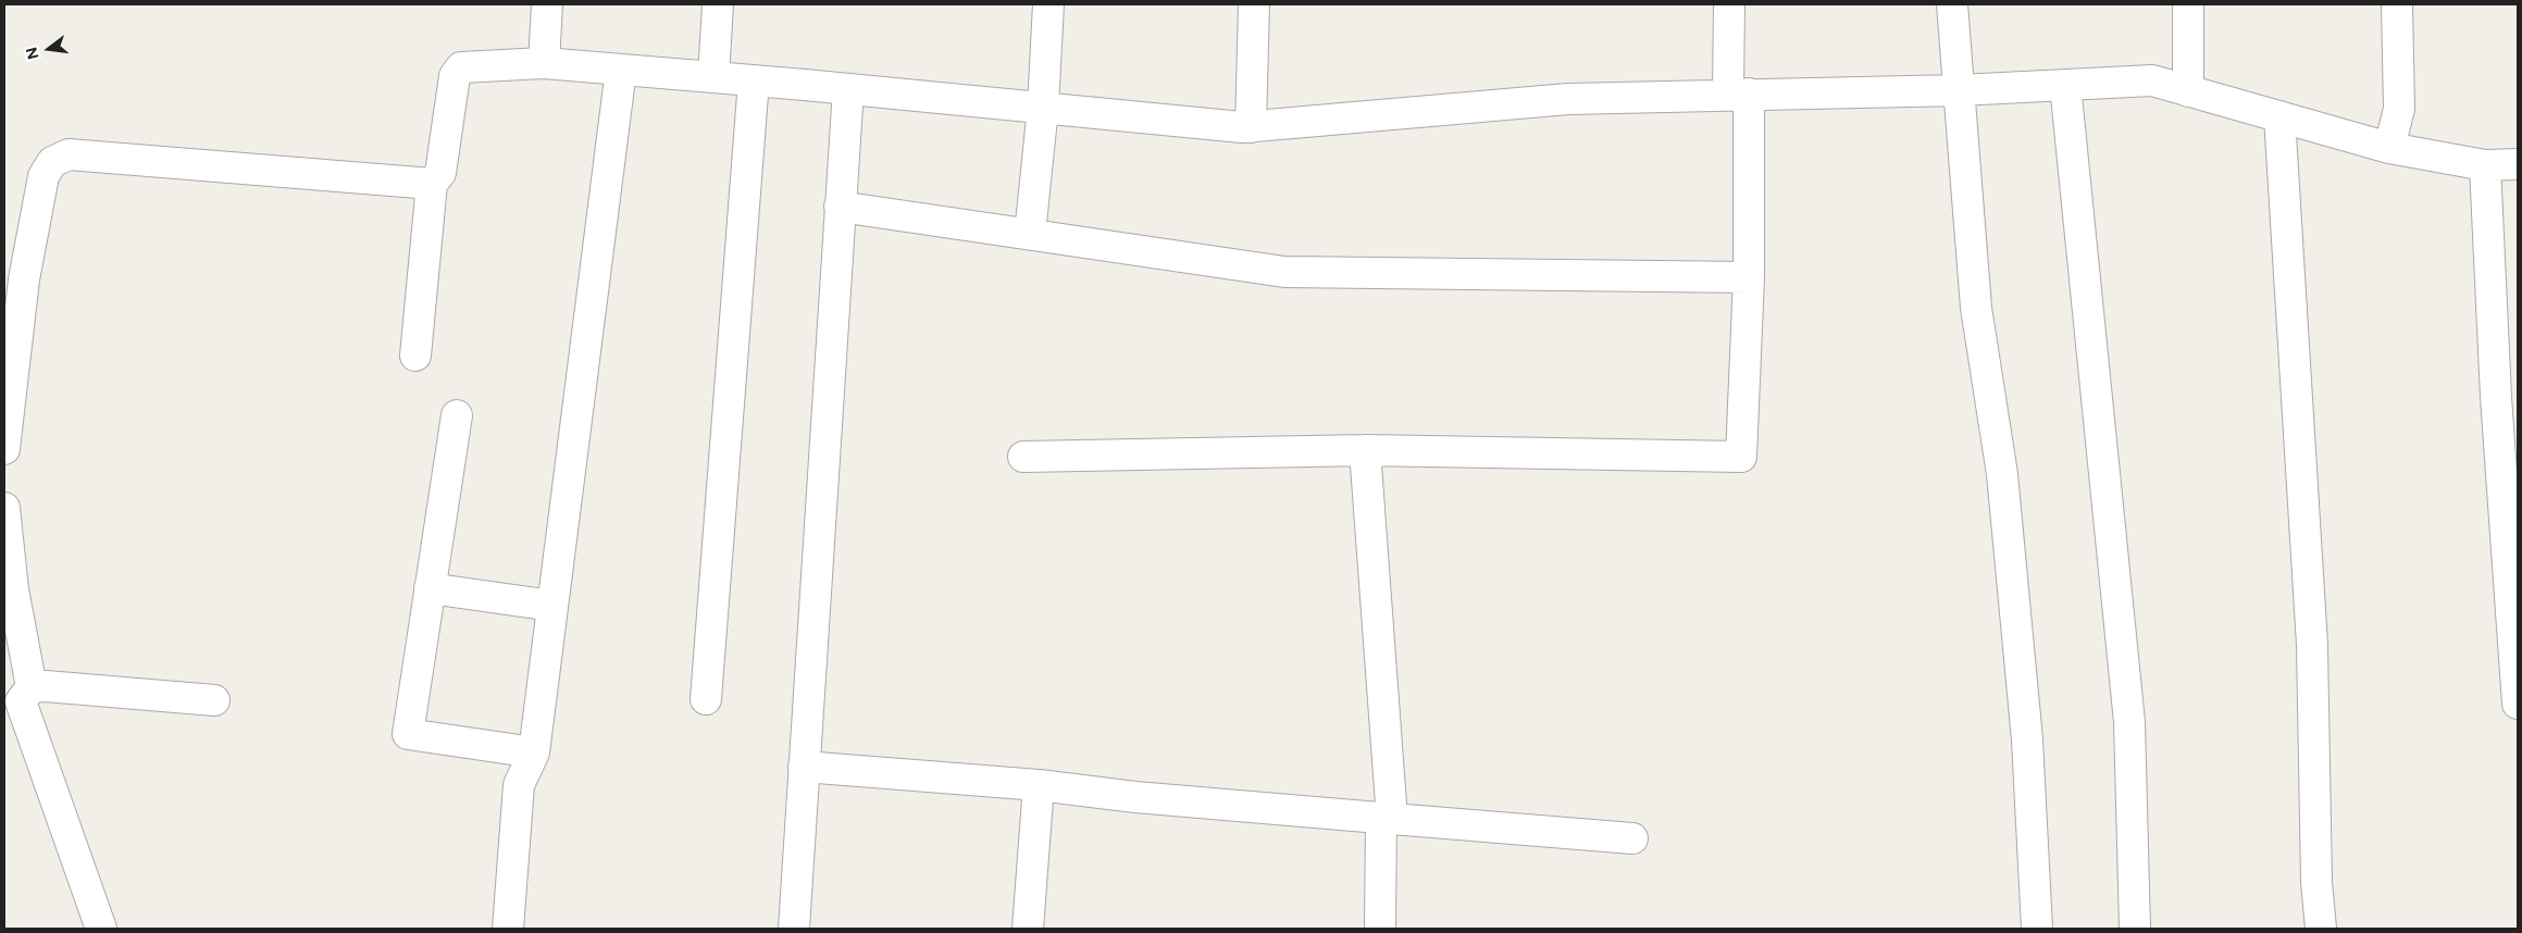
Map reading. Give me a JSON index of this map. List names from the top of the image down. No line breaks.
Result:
{"north":"left"}
